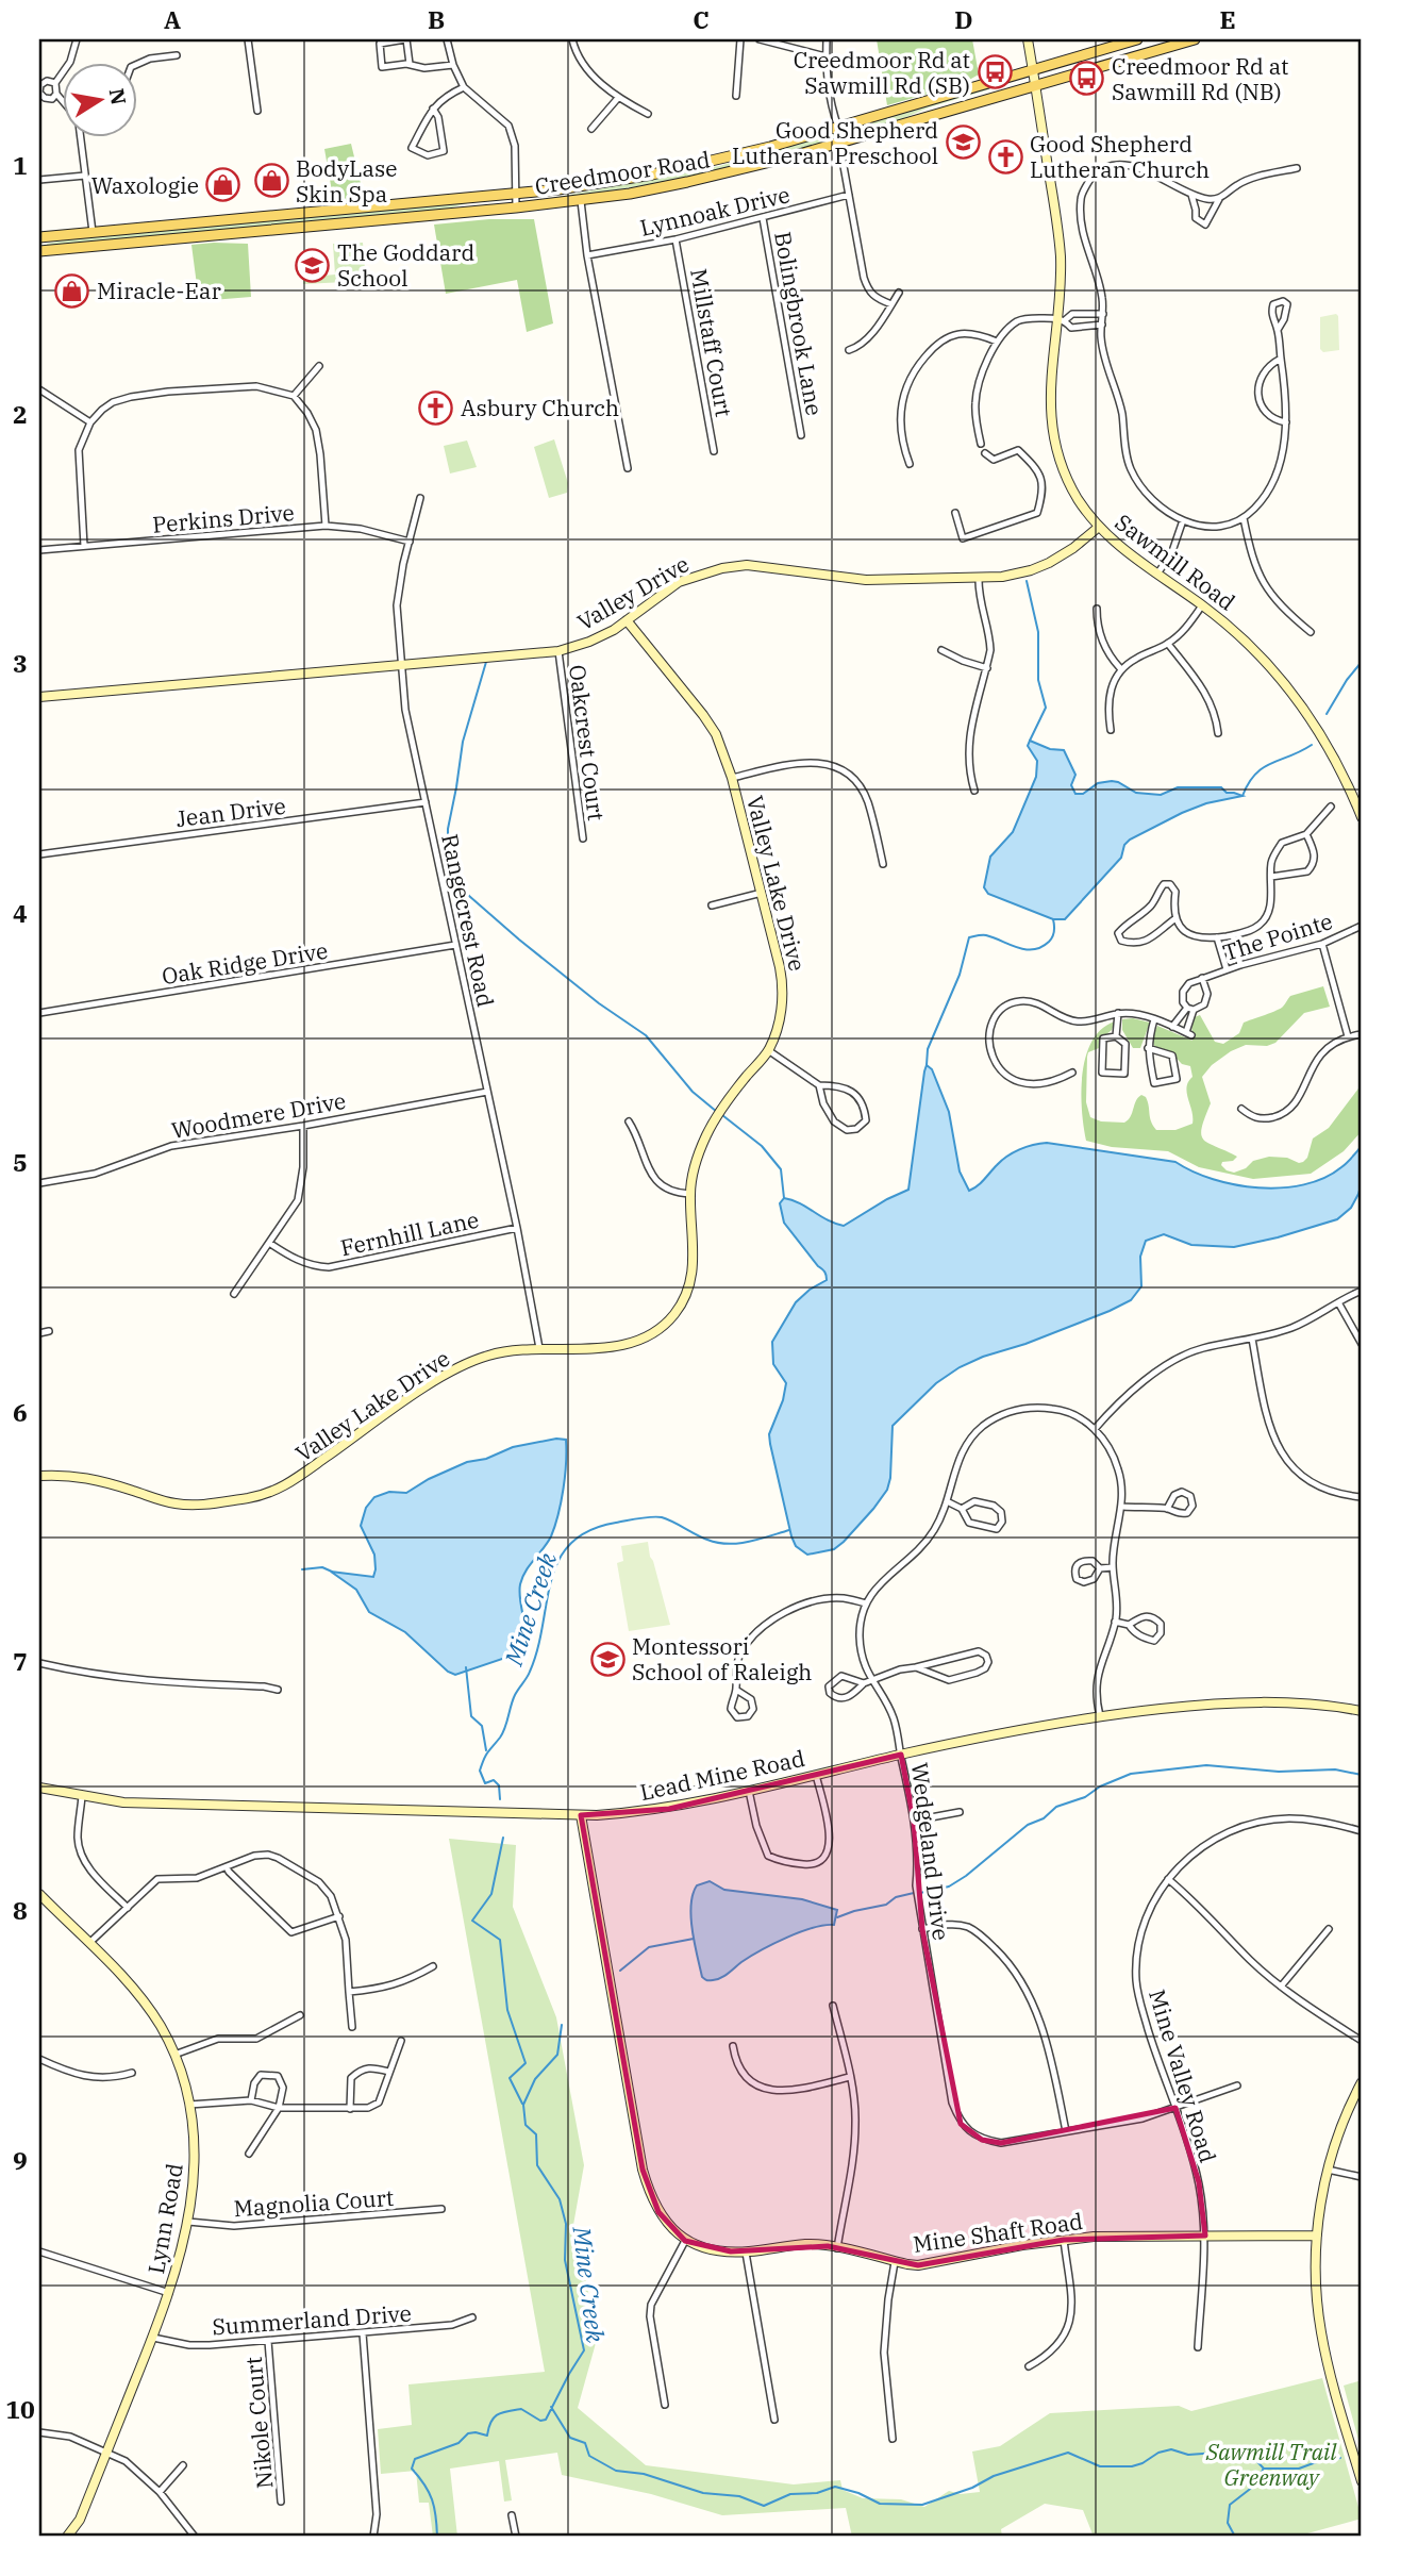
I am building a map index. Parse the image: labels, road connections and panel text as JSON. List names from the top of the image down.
{
  "streets": {
    "main road": ["Creedmoor Road"],
    "street": [
      "Lynnoak Drive",
      "Bolingbrook Lane",
      "Millstaff Court",
      "Perkins Drive",
      "Sawmill Road",
      "Valley Drive",
      "Oakcrest Court",
      "Jean Drive",
      "Valley Lake Drive",
      "Rangecrest Road",
      "The Pointe",
      "Oak Ridge Drive",
      "Woodmere Drive",
      "Fernhill Lane",
      "Lead Mine Road",
      "Wedgeland Drive",
      "Mine Valley Road",
      "Magnolia Court",
      "Lynn Road",
      "Mine Shaft Road",
      "Summerland Drive",
      "Nikole Court"
    ]
  },
  "crossings": [
    ["Creedmoor Road", "Sawmill Road"],
    ["Lynnoak Drive", "Bolingbrook Lane"],
    ["Lynnoak Drive", "Millstaff Court"],
    ["Perkins Drive", "Rangecrest Road"],
    ["Sawmill Road", "Valley Drive"],
    ["Valley Drive", "Oakcrest Court"],
    ["Valley Drive", "Valley Lake Drive"],
    ["Valley Drive", "Rangecrest Road"],
    ["Jean Drive", "Rangecrest Road"],
    ["Valley Lake Drive", "Rangecrest Road"],
    ["Rangecrest Road", "Oak Ridge Drive"],
    ["Rangecrest Road", "Woodmere Drive"],
    ["Rangecrest Road", "Fernhill Lane"],
    ["Lead Mine Road", "Wedgeland Drive"],
    ["Wedgeland Drive", "Mine Valley Road"],
    ["Mine Valley Road", "Mine Shaft Road"],
    ["Magnolia Court", "Lynn Road"],
    ["Lynn Road", "Summerland Drive"],
    ["Summerland Drive", "Nikole Court"]
  ],
  "water": ["Mine Creek"],
  "parks": ["Sawmill Trail Greenway"],
  "places": {
    "bus stop": ["Creedmoor Rd at Sawmill Rd (SB)", "Creedmoor Rd at Sawmill Rd (NB)"],
    "school or university": ["Good Shepherd Lutheran Preschool", "The Goddard School", "Montessori School of Raleigh"],
    "church": ["Good Shepherd Lutheran Church", "Asbury Church"],
    "shop": ["BodyLase Skin Spa", "Waxologie", "Miracle-Ear"]
  },
  "north": "right",
  "grid": {
    "columns": [
      "A",
      "B",
      "C",
      "D",
      "E"
    ],
    "rows": [
      "1",
      "2",
      "3",
      "4",
      "5",
      "6",
      "7",
      "8",
      "9",
      "10"
    ]
  }
}
